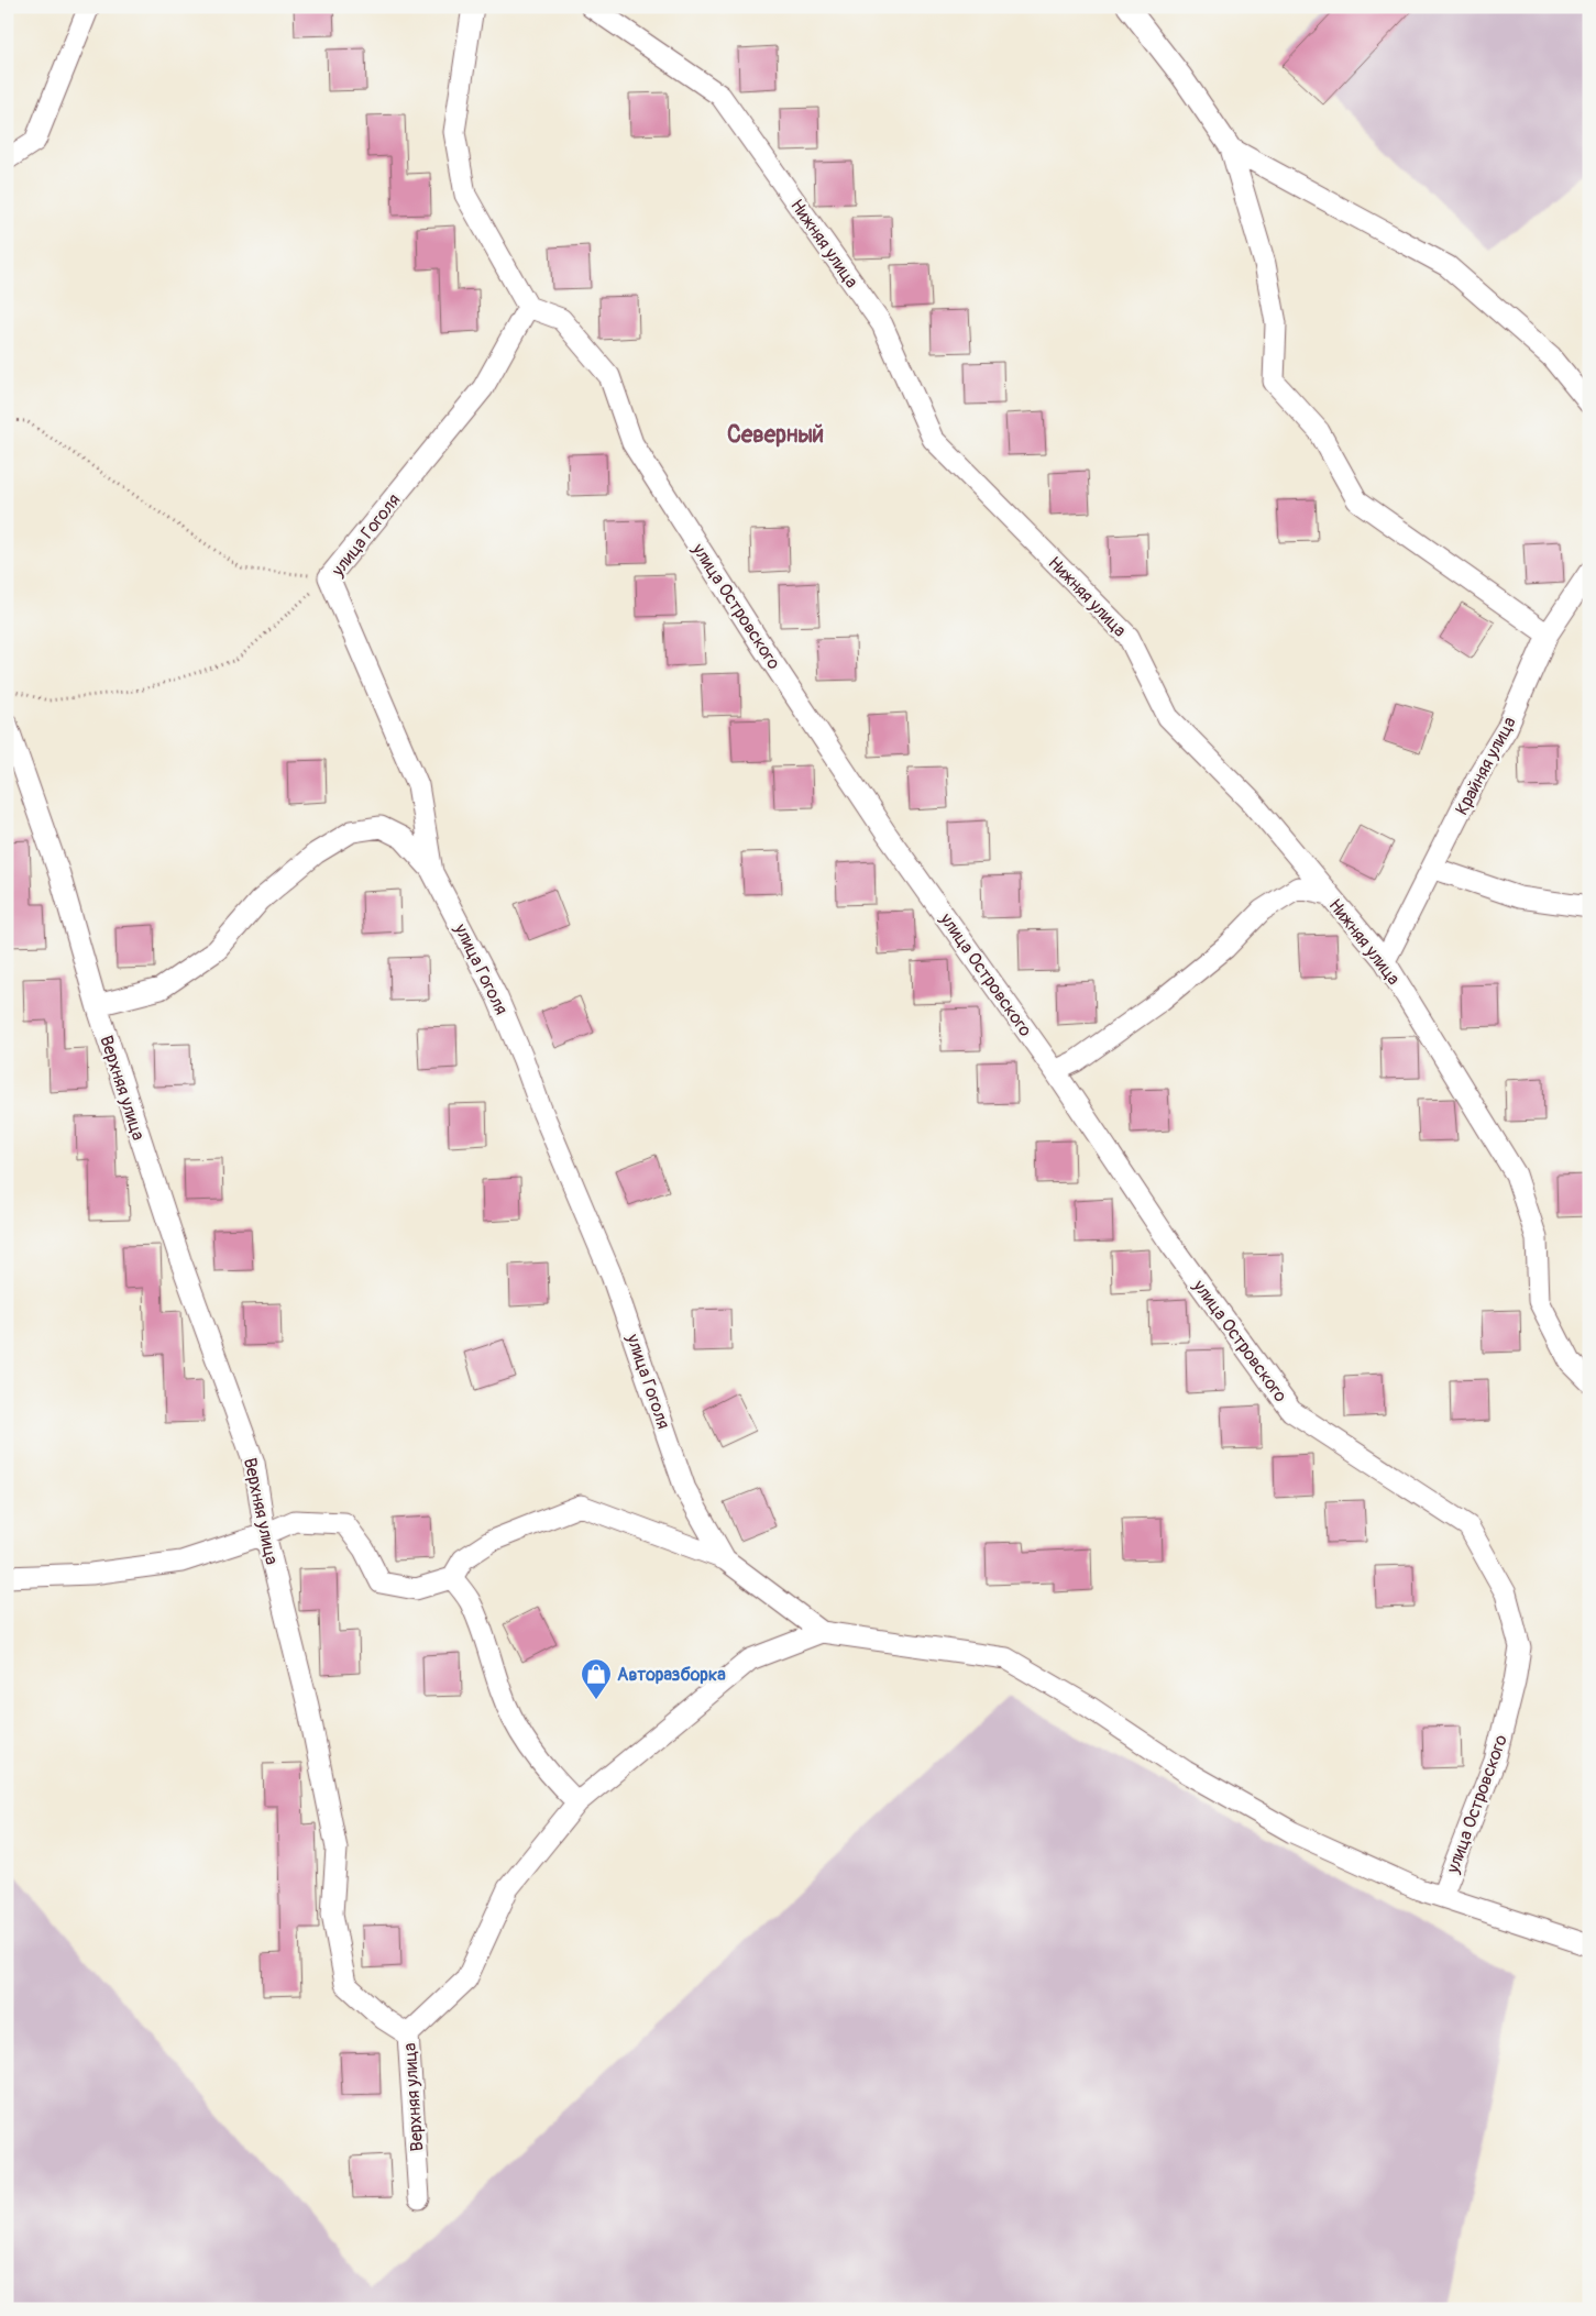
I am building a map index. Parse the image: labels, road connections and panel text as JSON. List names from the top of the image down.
{
  "streets": {
    "street": [
      "Нижняя улица",
      "улица Гоголя",
      "улица Островского",
      "Крайняя улица",
      "Верхняя улица"
    ]
  },
  "crossings": [
    ["Нижняя улица", "Крайняя улица"],
    ["улица Гоголя", "улица Островского"]
  ],
  "districts": ["Северный"],
  "places": {
    "shop": ["Авторазборка"]
  }
}
